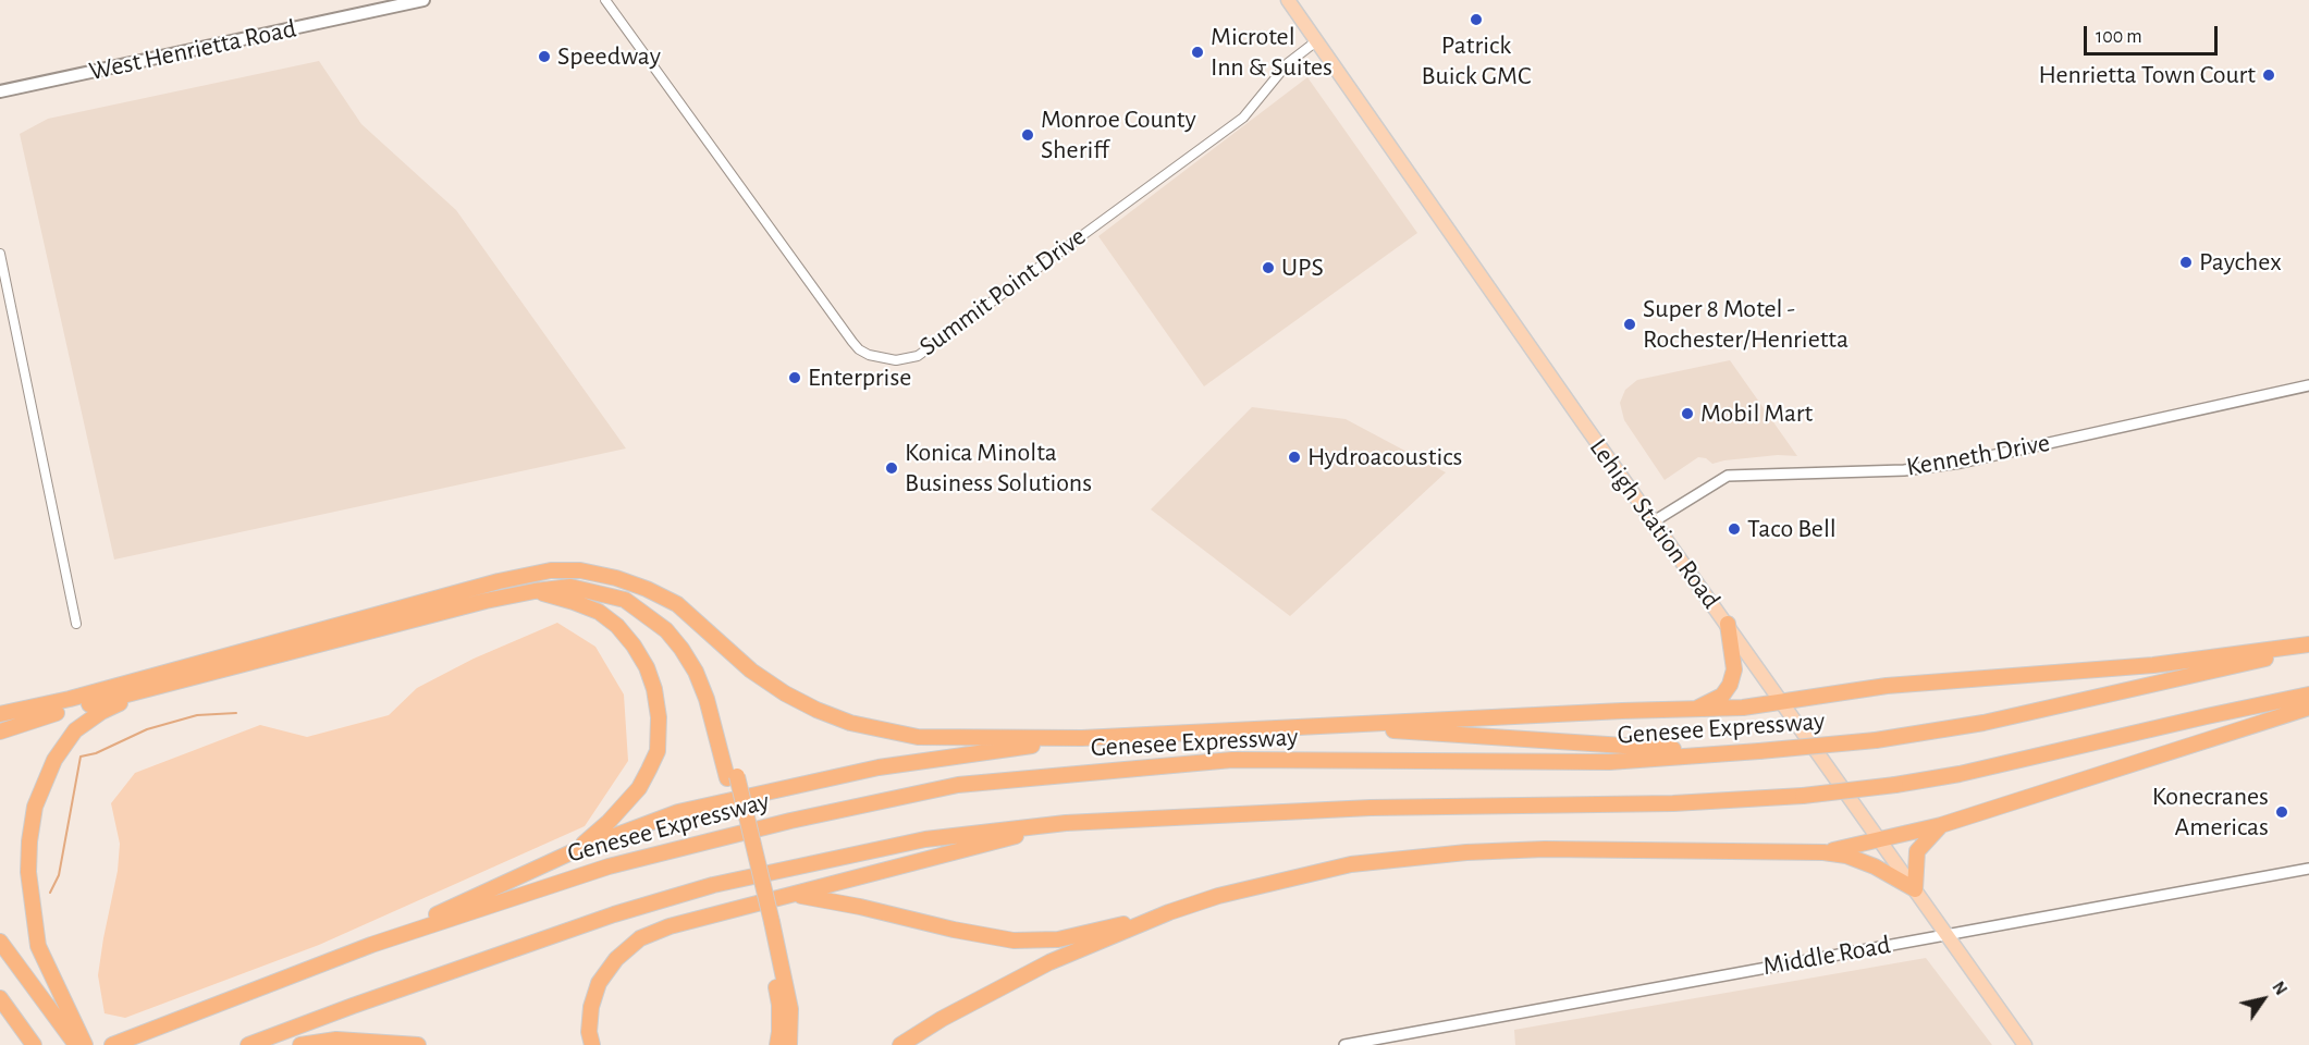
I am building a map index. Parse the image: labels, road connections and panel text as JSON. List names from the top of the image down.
{
  "streets": {
    "highway": ["Genesee Expressway"],
    "main road": ["West Henrietta Road", "Lehigh Station Road"],
    "street": ["Summit Point Drive", "Kenneth Drive", "Middle Road"]
  },
  "crossings": [
    ["Summit Point Drive", "Lehigh Station Road"],
    ["Kenneth Drive", "Lehigh Station Road"],
    ["Lehigh Station Road", "Middle Road"]
  ],
  "places": [
    "Patrick Buick GMC",
    "Microtel Inn & Suites",
    "Speedway",
    "Henrietta Town Court",
    "Monroe County Sheriff",
    "Paychex",
    "UPS",
    "Super 8 Motel - Rochester/Henrietta",
    "Enterprise",
    "Mobil Mart",
    "Hydroacoustics",
    "Konica Minolta Business Solutions",
    "Taco Bell",
    "Konecranes Americas"
  ],
  "scale_bar": "100 m",
  "north": "top right"
}
